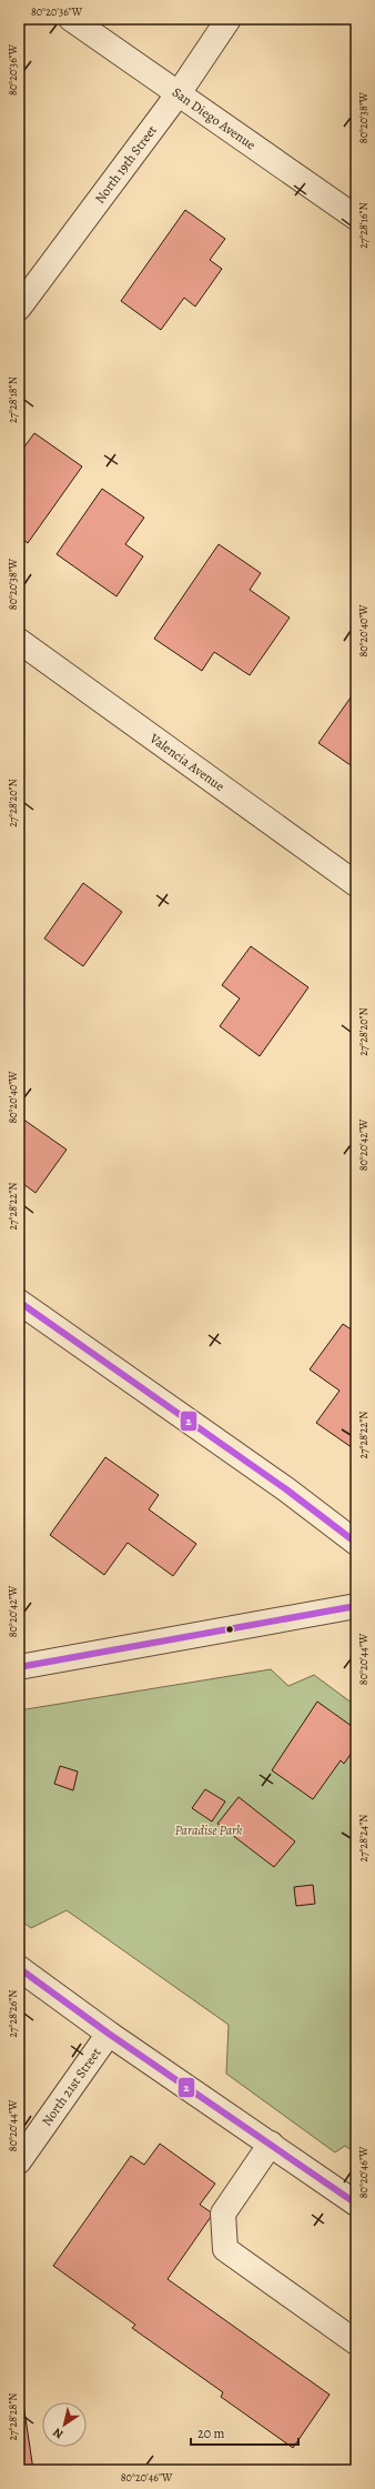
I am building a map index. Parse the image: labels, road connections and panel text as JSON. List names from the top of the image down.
{
  "streets": {
    "street": [
      "San Diego Avenue",
      "North 19th Street",
      "Valencia Avenue",
      "North 21st Street"
    ]
  },
  "crossings": [
    ["San Diego Avenue", "North 19th Street"]
  ],
  "parks": ["Paradise Park"],
  "lines": ["transit line 2"],
  "scale_bar": "20 m",
  "north": "bottom left",
  "coordinates": [
    "80°20'36\"W",
    "80°20'38\"W",
    "27°28'16\"N",
    "27°28'18\"N",
    "80°20'40\"W",
    "27°28'20\"N",
    "80°20'42\"W",
    "27°28'22\"N",
    "80°20'44\"W",
    "27°28'24\"N",
    "27°28'26\"N",
    "80°20'46\"W",
    "27°28'28\"N"
  ]
}
